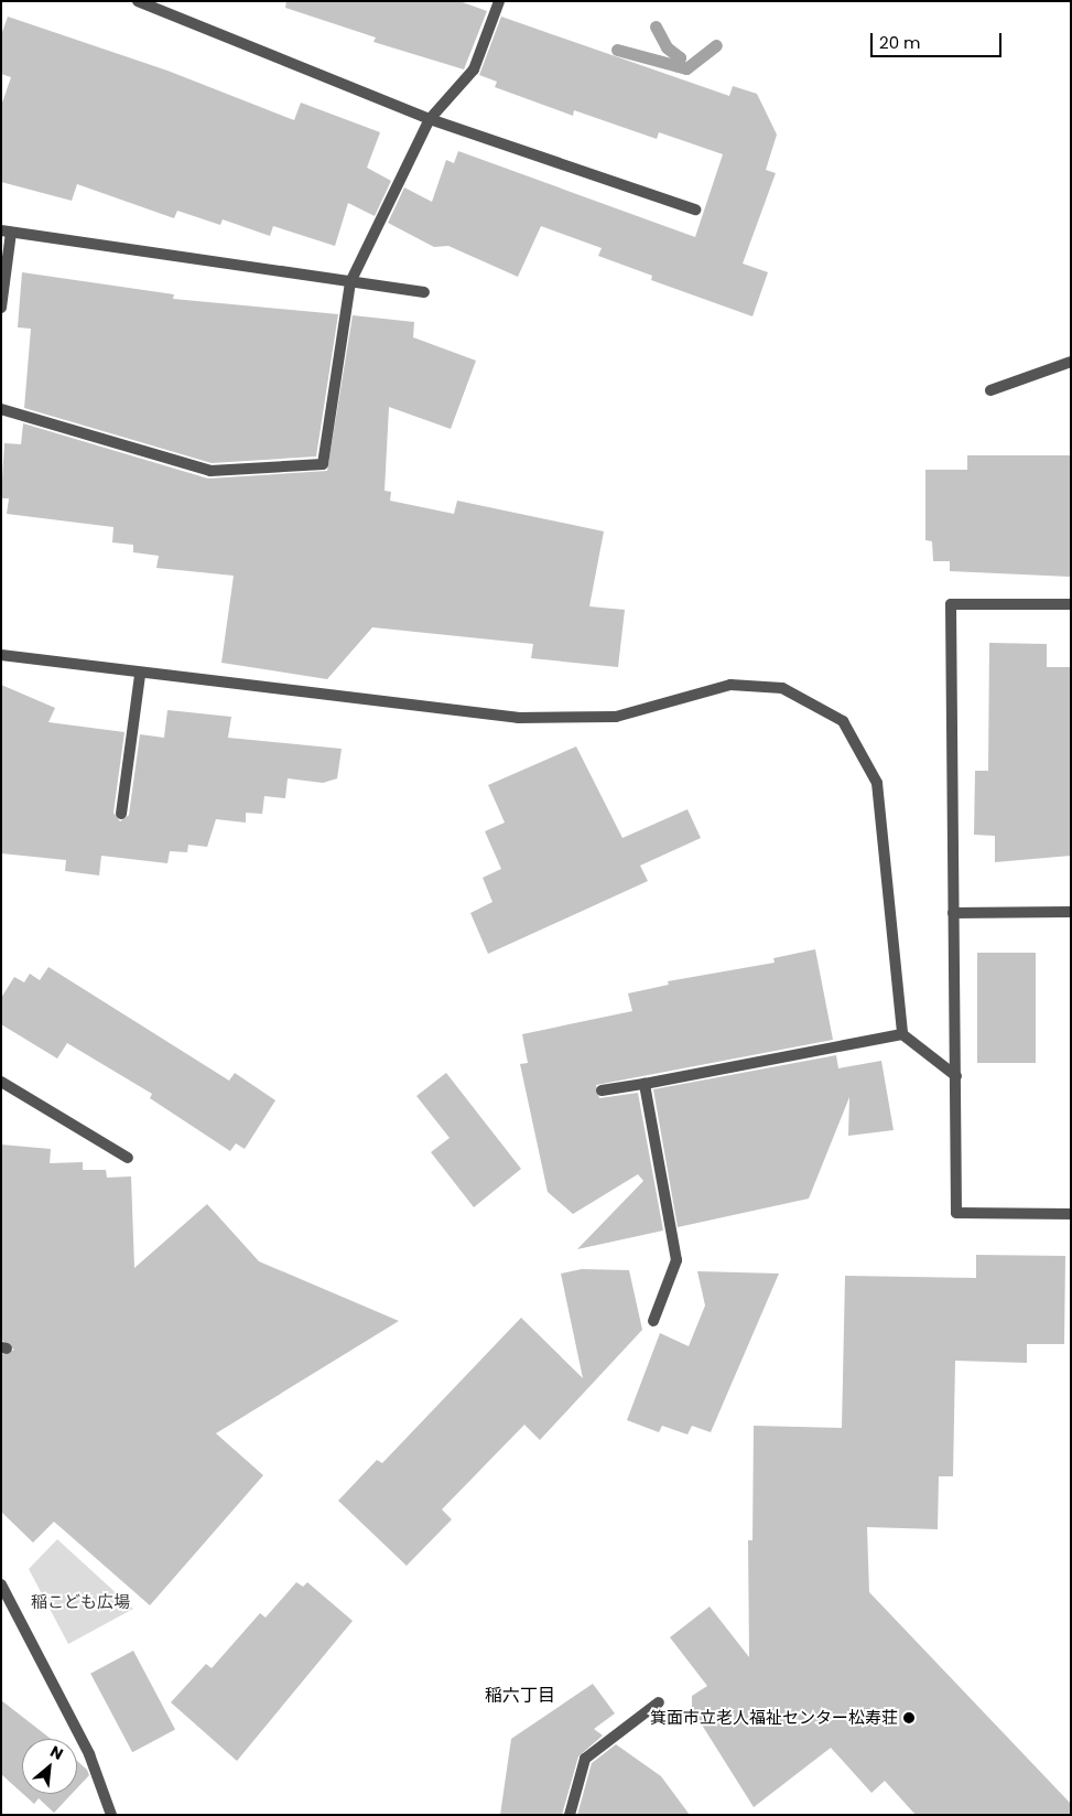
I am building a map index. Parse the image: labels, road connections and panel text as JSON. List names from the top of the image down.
{
  "districts": ["稲六丁目"],
  "parks": ["稲こども広場"],
  "places": ["箕面市立老人福祉センター松寿荘"],
  "scale_bar": "20 m",
  "north": "top right"
}
